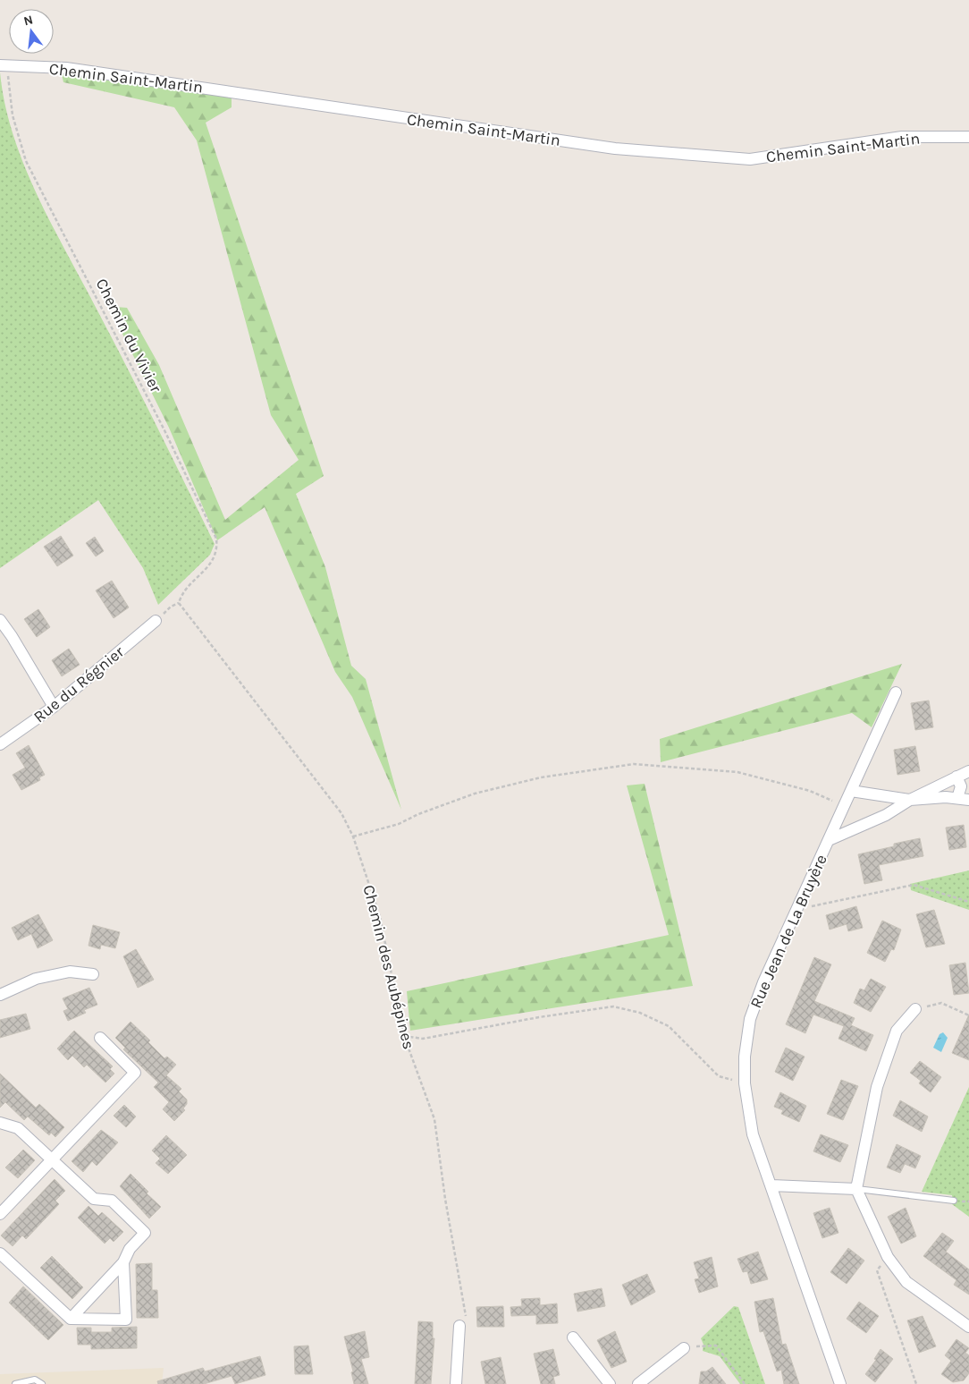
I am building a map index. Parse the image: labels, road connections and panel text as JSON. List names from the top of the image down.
{
  "streets": {
    "street": ["Chemin Saint-Martin", "Rue du Régnier", "Rue Jean de La Bruyère"],
    "path": ["Chemin du Vivier", "Chemin des Aubépines"]
  },
  "crossings": [
    ["Chemin Saint-Martin", "Chemin du Vivier"],
    ["Chemin du Vivier", "Chemin des Aubépines"]
  ],
  "north": "top"
}
